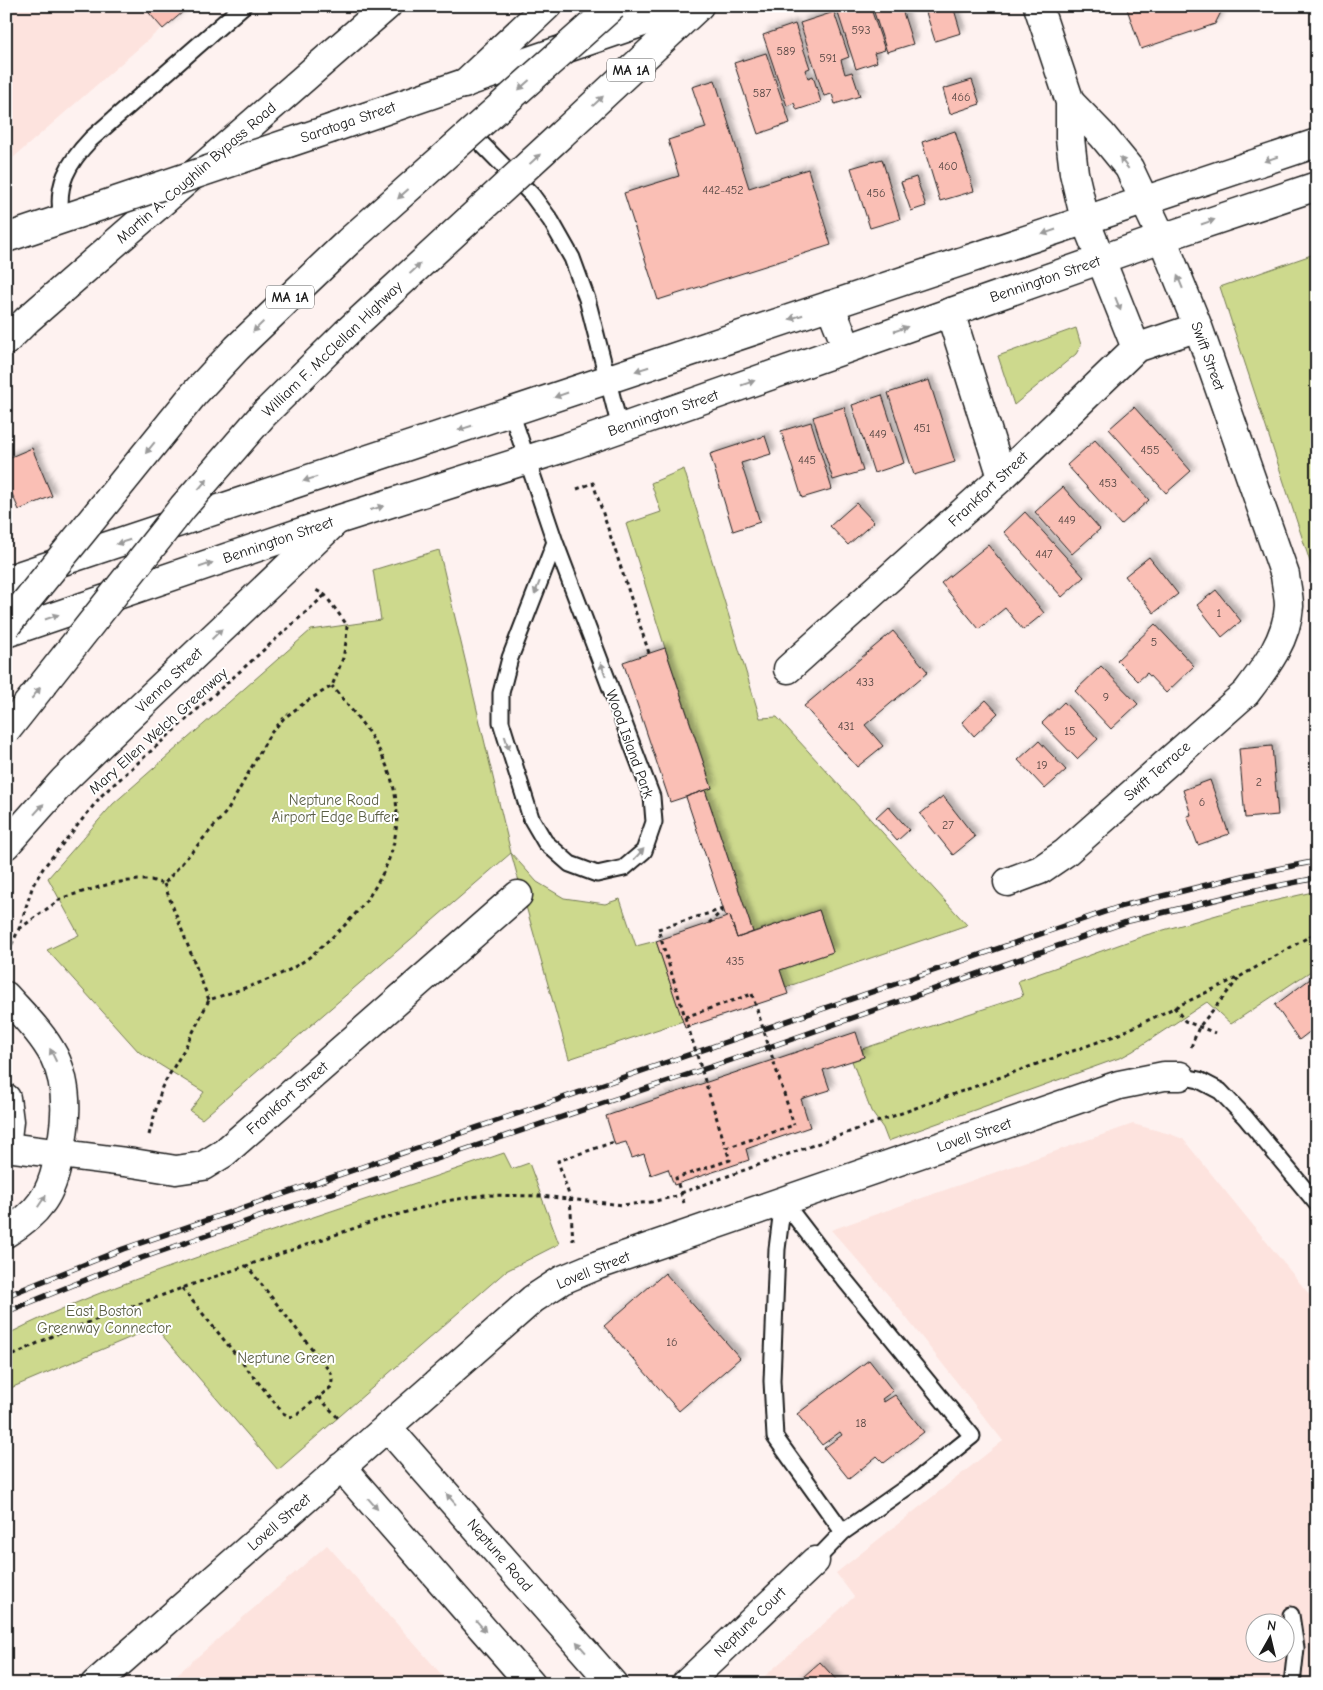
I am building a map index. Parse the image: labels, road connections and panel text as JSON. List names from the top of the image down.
{
  "streets": {
    "main road": [
      "MA 1A",
      "Saratoga Street",
      "Martin A. Coughlin Bypass Road",
      "Bennington Street",
      "William F. McClellan Highway",
      "Swift Street",
      "Frankfort Street",
      "Vienna Street",
      "Swift Terrace",
      "Lovell Street",
      "Neptune Road",
      "Neptune Court"
    ],
    "lane": ["Wood Island Park"],
    "path": ["Mary Ellen Welch Greenway"]
  },
  "crossings": [
    ["Bennington Street", "Swift Street"],
    ["Bennington Street", "Vienna Street"],
    ["Bennington Street", "Wood Island Park"],
    ["Swift Street", "Frankfort Street"],
    ["Swift Street", "Swift Terrace"],
    ["Lovell Street", "Neptune Road"]
  ],
  "parks": ["Neptune Road Airport Edge Buffer", "East Boston Greenway Connector", "Neptune Green"],
  "house_numbers": [
    "593",
    "589",
    "591",
    "587",
    "466",
    "460",
    "442-452",
    "456",
    "451",
    "449",
    "455",
    "445",
    "453",
    "449",
    "447",
    "1",
    "5",
    "433",
    "9",
    "431",
    "15",
    "19",
    "2",
    "6",
    "27",
    "435",
    "16",
    "18"
  ],
  "north": "top"
}
